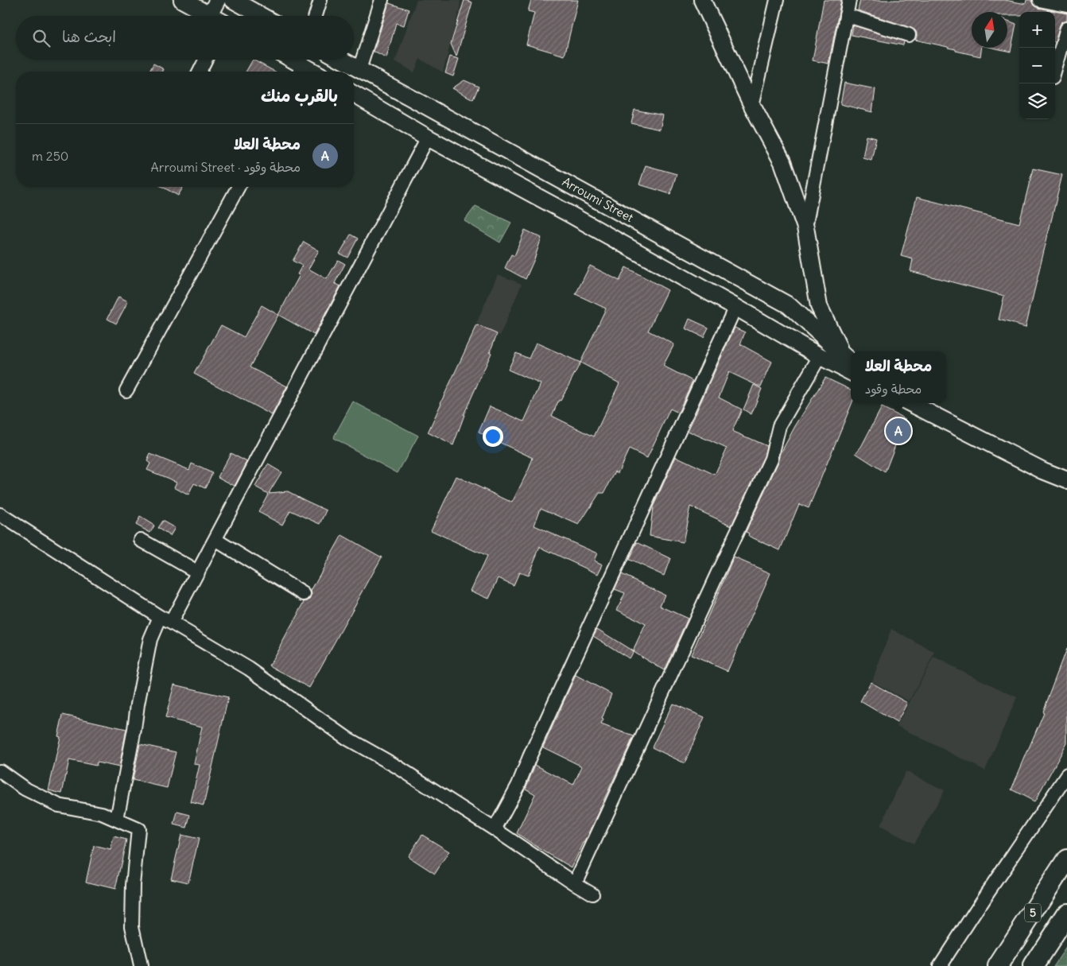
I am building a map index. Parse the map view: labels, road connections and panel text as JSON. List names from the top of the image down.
{
  "streets": {
    "highway": ["5"],
    "main road": ["Arroumi Street"]
  },
  "north": "top",
  "page": {
    "map_buttons": ["+", "−"],
    "search": "ابحث هنا",
    "heading": "بالقرب منك",
    "list": [
      {
        "mark": "A",
        "name": "محطة العلا",
        "note": "محطة وقود · Arroumi Street",
        "value": "250 m"
      }
    ],
    "popup": ["محطة العلا", "محطة وقود"],
    "pins": "A"
  }
}
